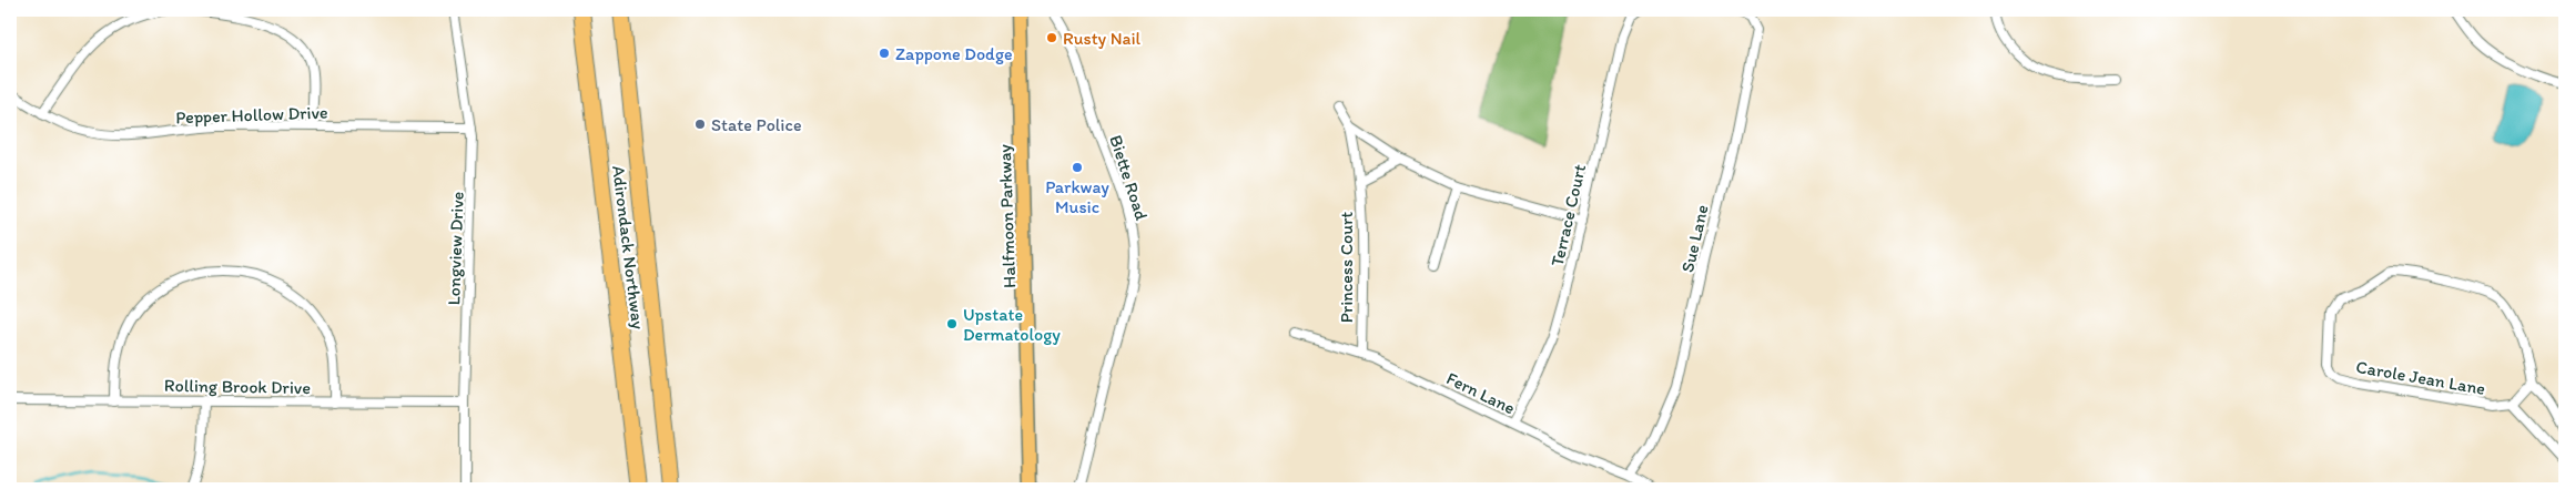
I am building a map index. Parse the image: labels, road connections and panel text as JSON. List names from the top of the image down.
{
  "streets": {
    "highway": ["Adirondack Northway"],
    "main road": ["Halfmoon Parkway"],
    "street": [
      "Pepper Hollow Drive",
      "Biette Road",
      "Terrace Court",
      "Sue Lane",
      "Longview Drive",
      "Princess Court",
      "Carole Jean Lane",
      "Rolling Brook Drive",
      "Fern Lane"
    ]
  },
  "crossings": [
    ["Pepper Hollow Drive", "Longview Drive"],
    ["Terrace Court", "Princess Court"],
    ["Terrace Court", "Fern Lane"],
    ["Sue Lane", "Fern Lane"],
    ["Longview Drive", "Rolling Brook Drive"],
    ["Princess Court", "Fern Lane"]
  ],
  "places": [
    "Rusty Nail",
    "Zappone Dodge",
    "State Police",
    "Parkway Music",
    "Upstate Dermatology"
  ]
}
